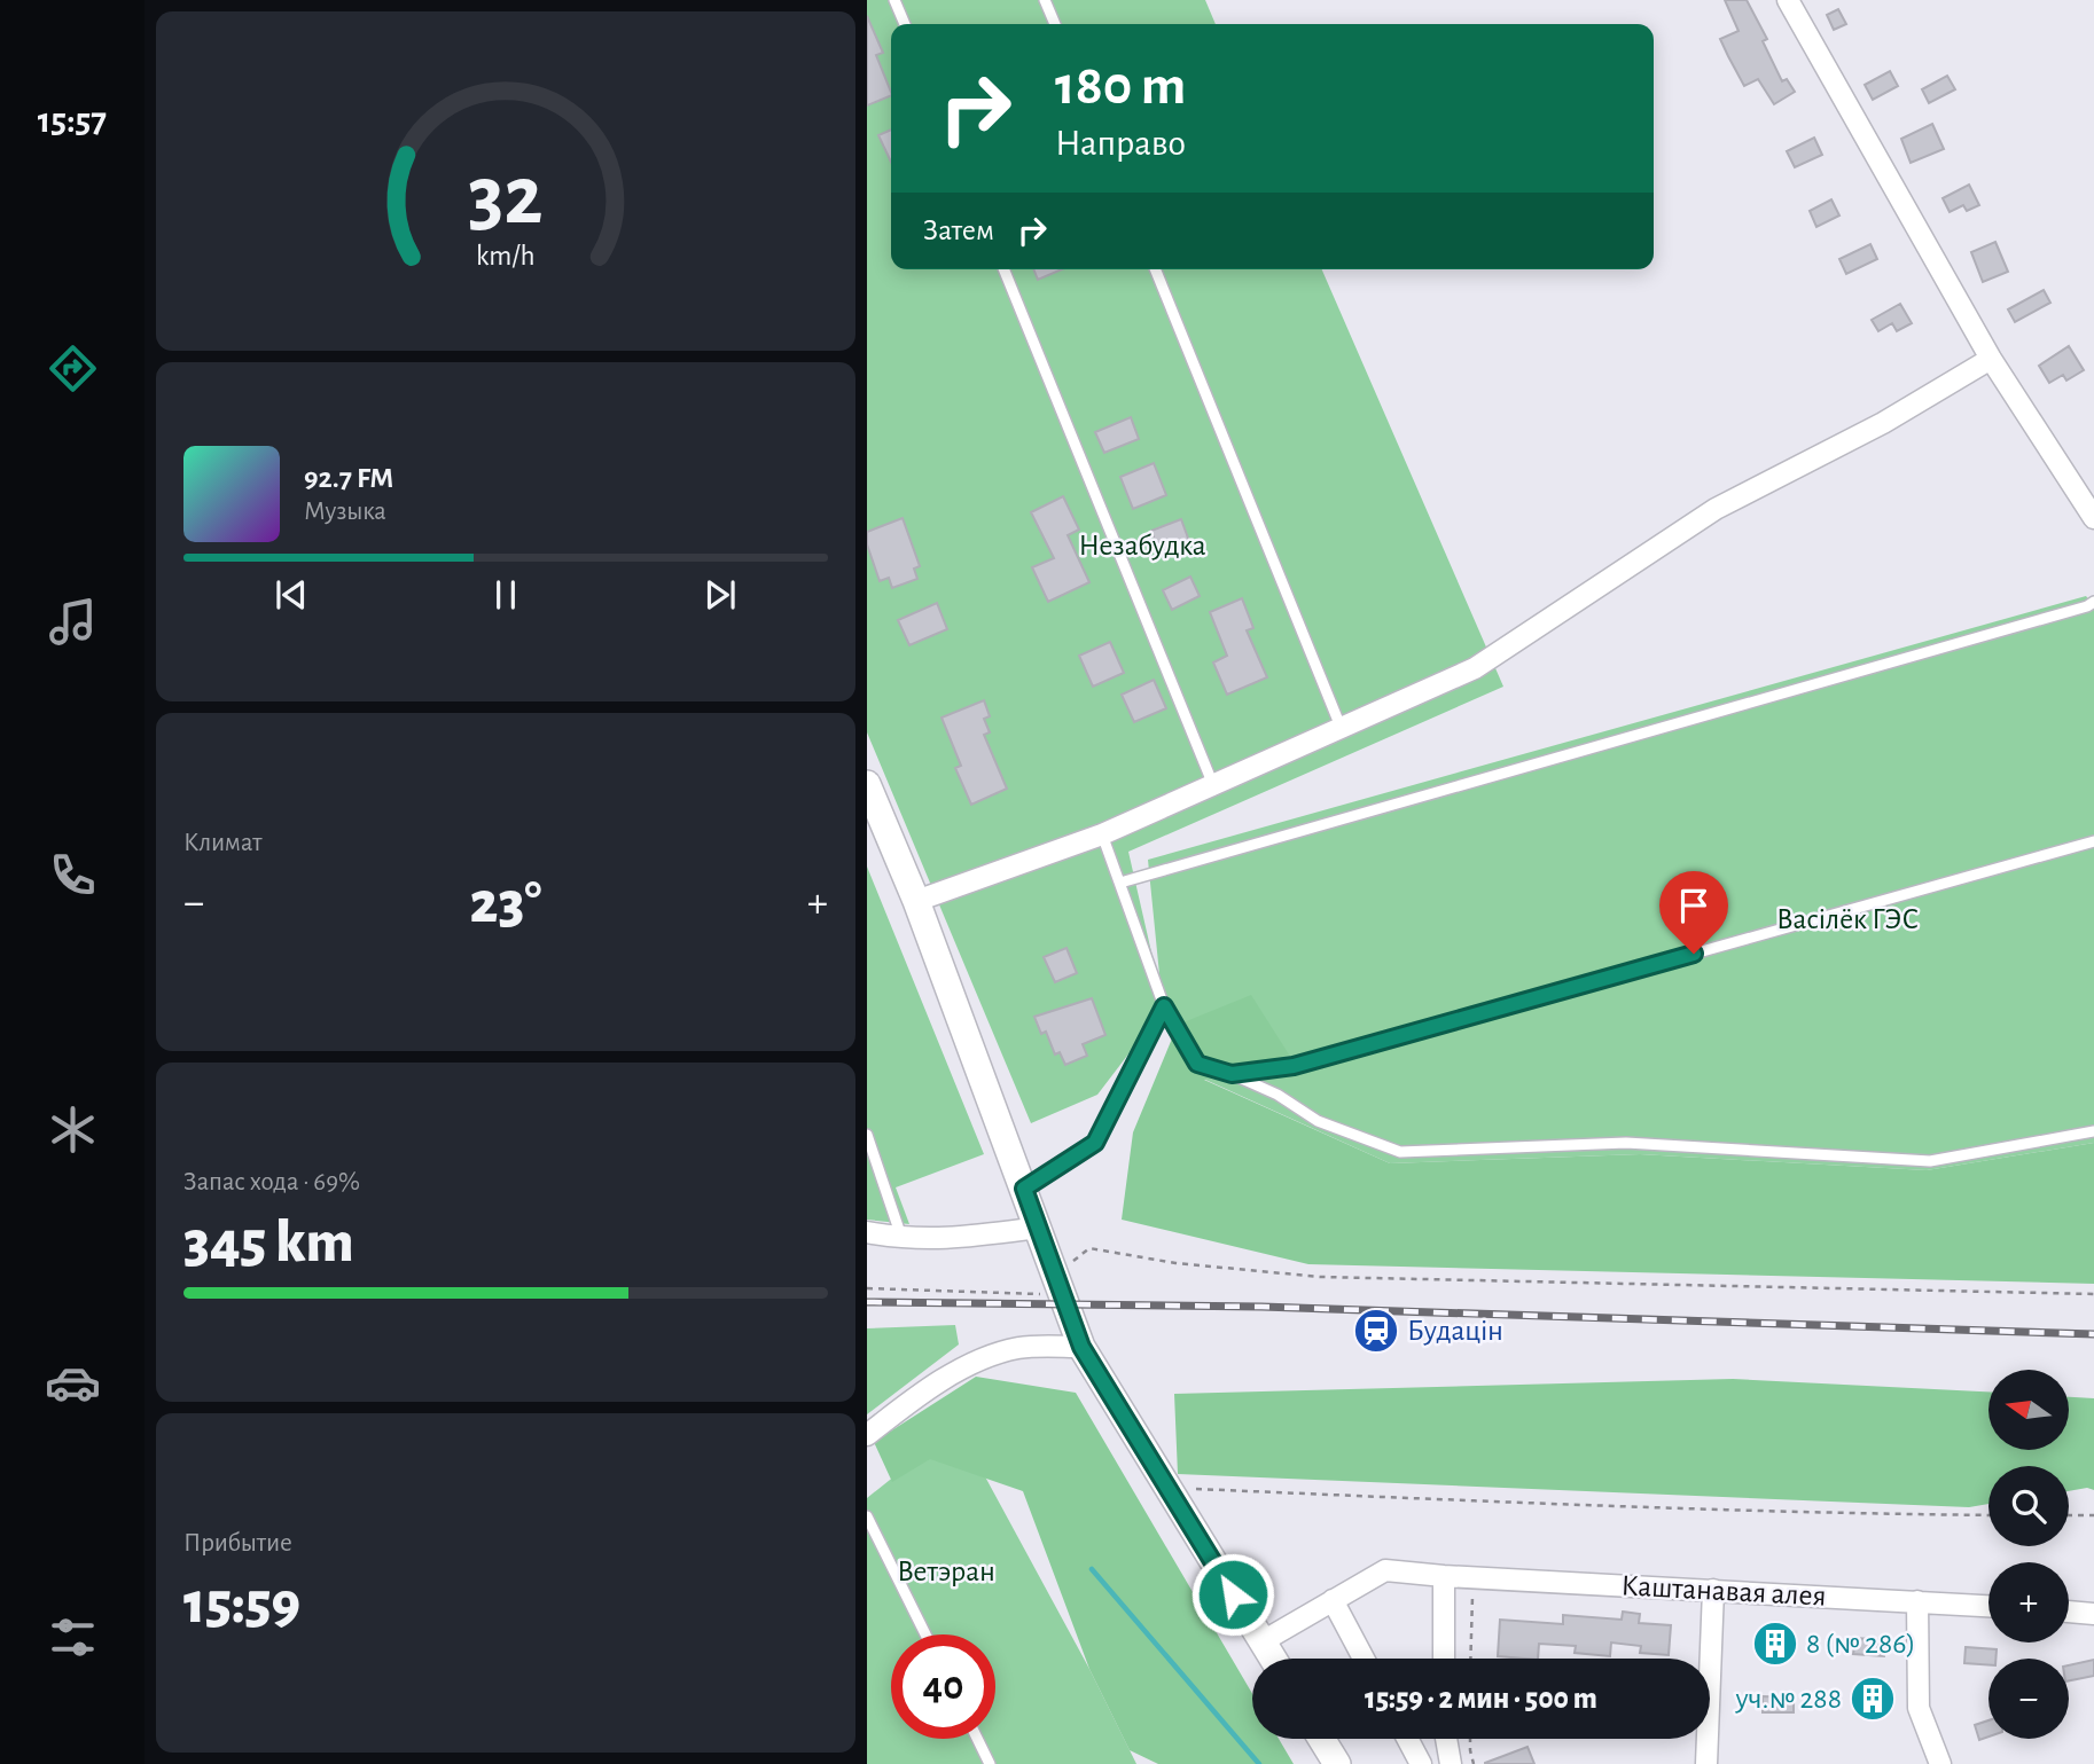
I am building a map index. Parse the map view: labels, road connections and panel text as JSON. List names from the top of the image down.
{
  "streets": {
    "street": ["Каштанавая алея"]
  },
  "parks": ["Незабудка", "Васілёк ГЭС", "Ветэран"],
  "places": {
    "station": ["Будацін"],
    "building": ["8 (№ 286)", "уч.№ 288"]
  },
  "north": "left",
  "page": {
    "tabs": "15:57",
    "turn": ["180 m", "Направо"],
    "then": "Затем",
    "song": ["92.7 FM", "Музыка"],
    "tile": [
      "Климат",
      ["Запас хода · 69%", "345 km"],
      ["Прибытие", "15:59"]
    ],
    "heat": ["−", "23°", "+"],
    "map_buttons": ["+", "−"],
    "limit": "40",
    "trip": "15:59 · 2 мин · 500 m",
    "gauge": ["32", "km/h"]
  }
}
